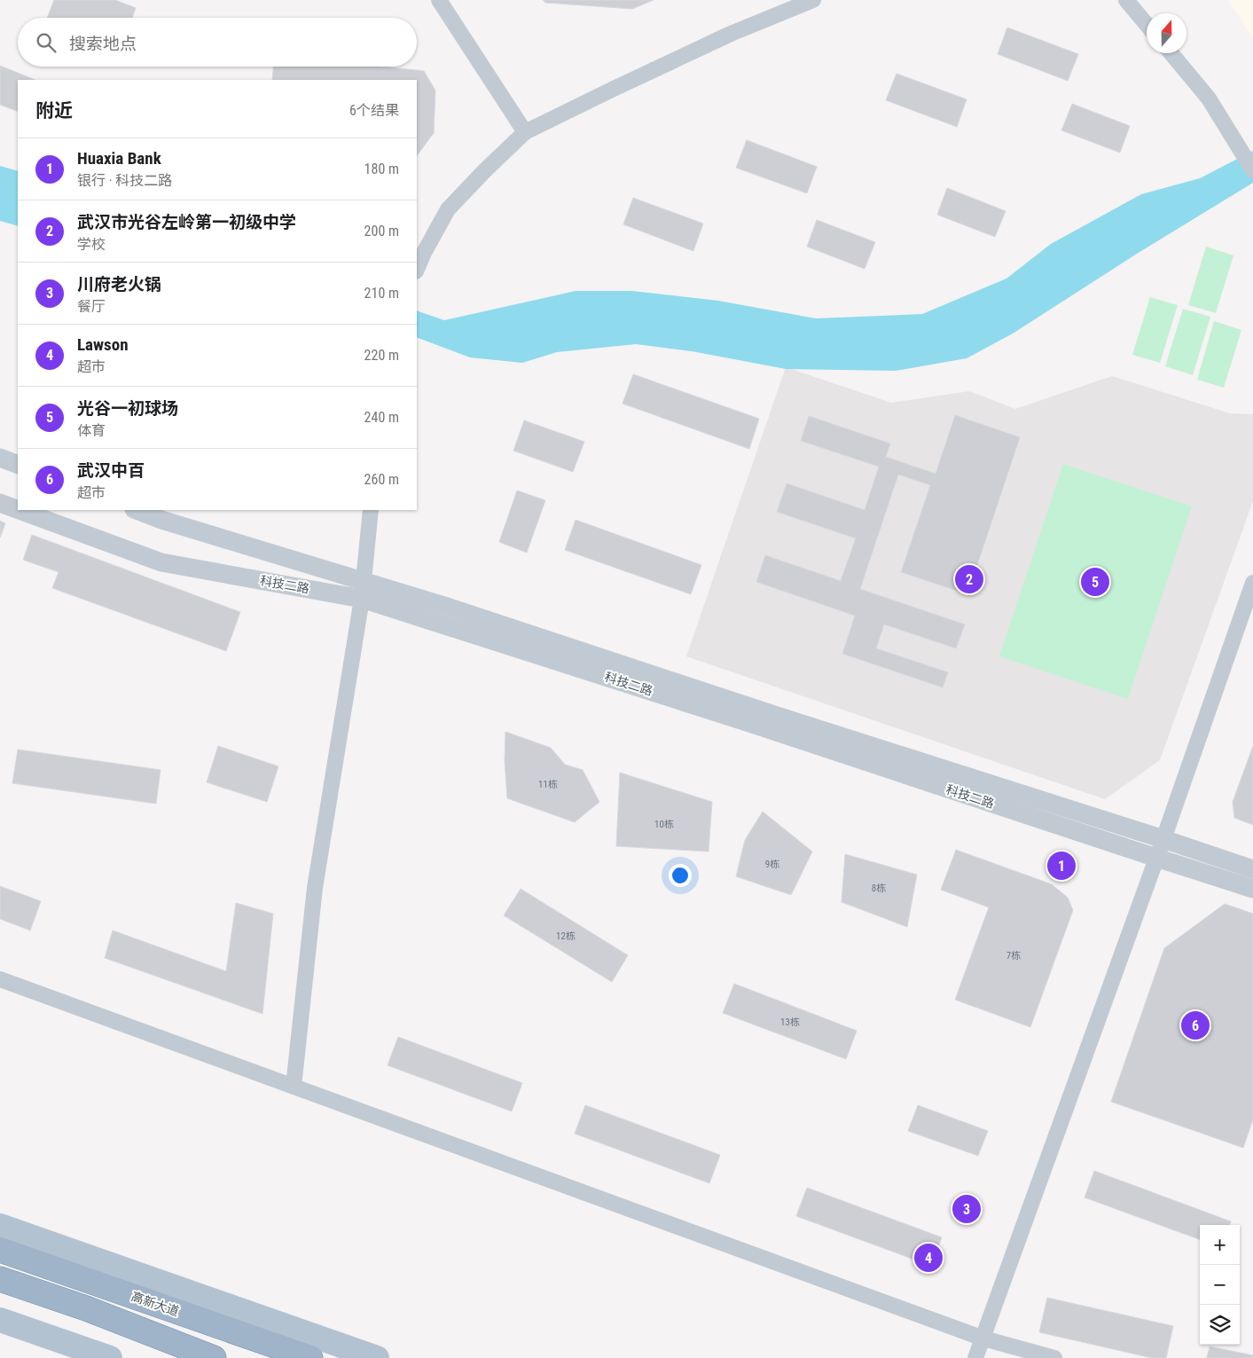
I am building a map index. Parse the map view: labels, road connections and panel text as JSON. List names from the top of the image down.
{
  "streets": {
    "highway": ["高新大道"],
    "street": ["科技二路"]
  },
  "house_numbers": [
    "11栋",
    "10栋",
    "9栋",
    "8栋",
    "12栋",
    "7栋",
    "13栋"
  ],
  "north": "top",
  "page": {
    "search": "搜索地点",
    "heading": ["附近", "6个结果"],
    "list": [
      {
        "mark": "1",
        "name": "Huaxia Bank",
        "note": "银行 · 科技二路",
        "value": "180 m"
      },
      {
        "mark": "2",
        "name": "武汉市光谷左岭第一初级中学",
        "note": "学校",
        "value": "200 m"
      },
      {
        "mark": "3",
        "name": "川府老火锅",
        "note": "餐厅",
        "value": "210 m"
      },
      {
        "mark": "4",
        "name": "Lawson",
        "note": "超市",
        "value": "220 m"
      },
      {
        "mark": "5",
        "name": "光谷一初球场",
        "note": "体育",
        "value": "240 m"
      },
      {
        "mark": "6",
        "name": "武汉中百",
        "note": "超市",
        "value": "260 m"
      }
    ],
    "pins": [
      "2",
      "5",
      "1",
      "6",
      "3",
      "4"
    ],
    "map_buttons": ["+", "−"]
  }
}
